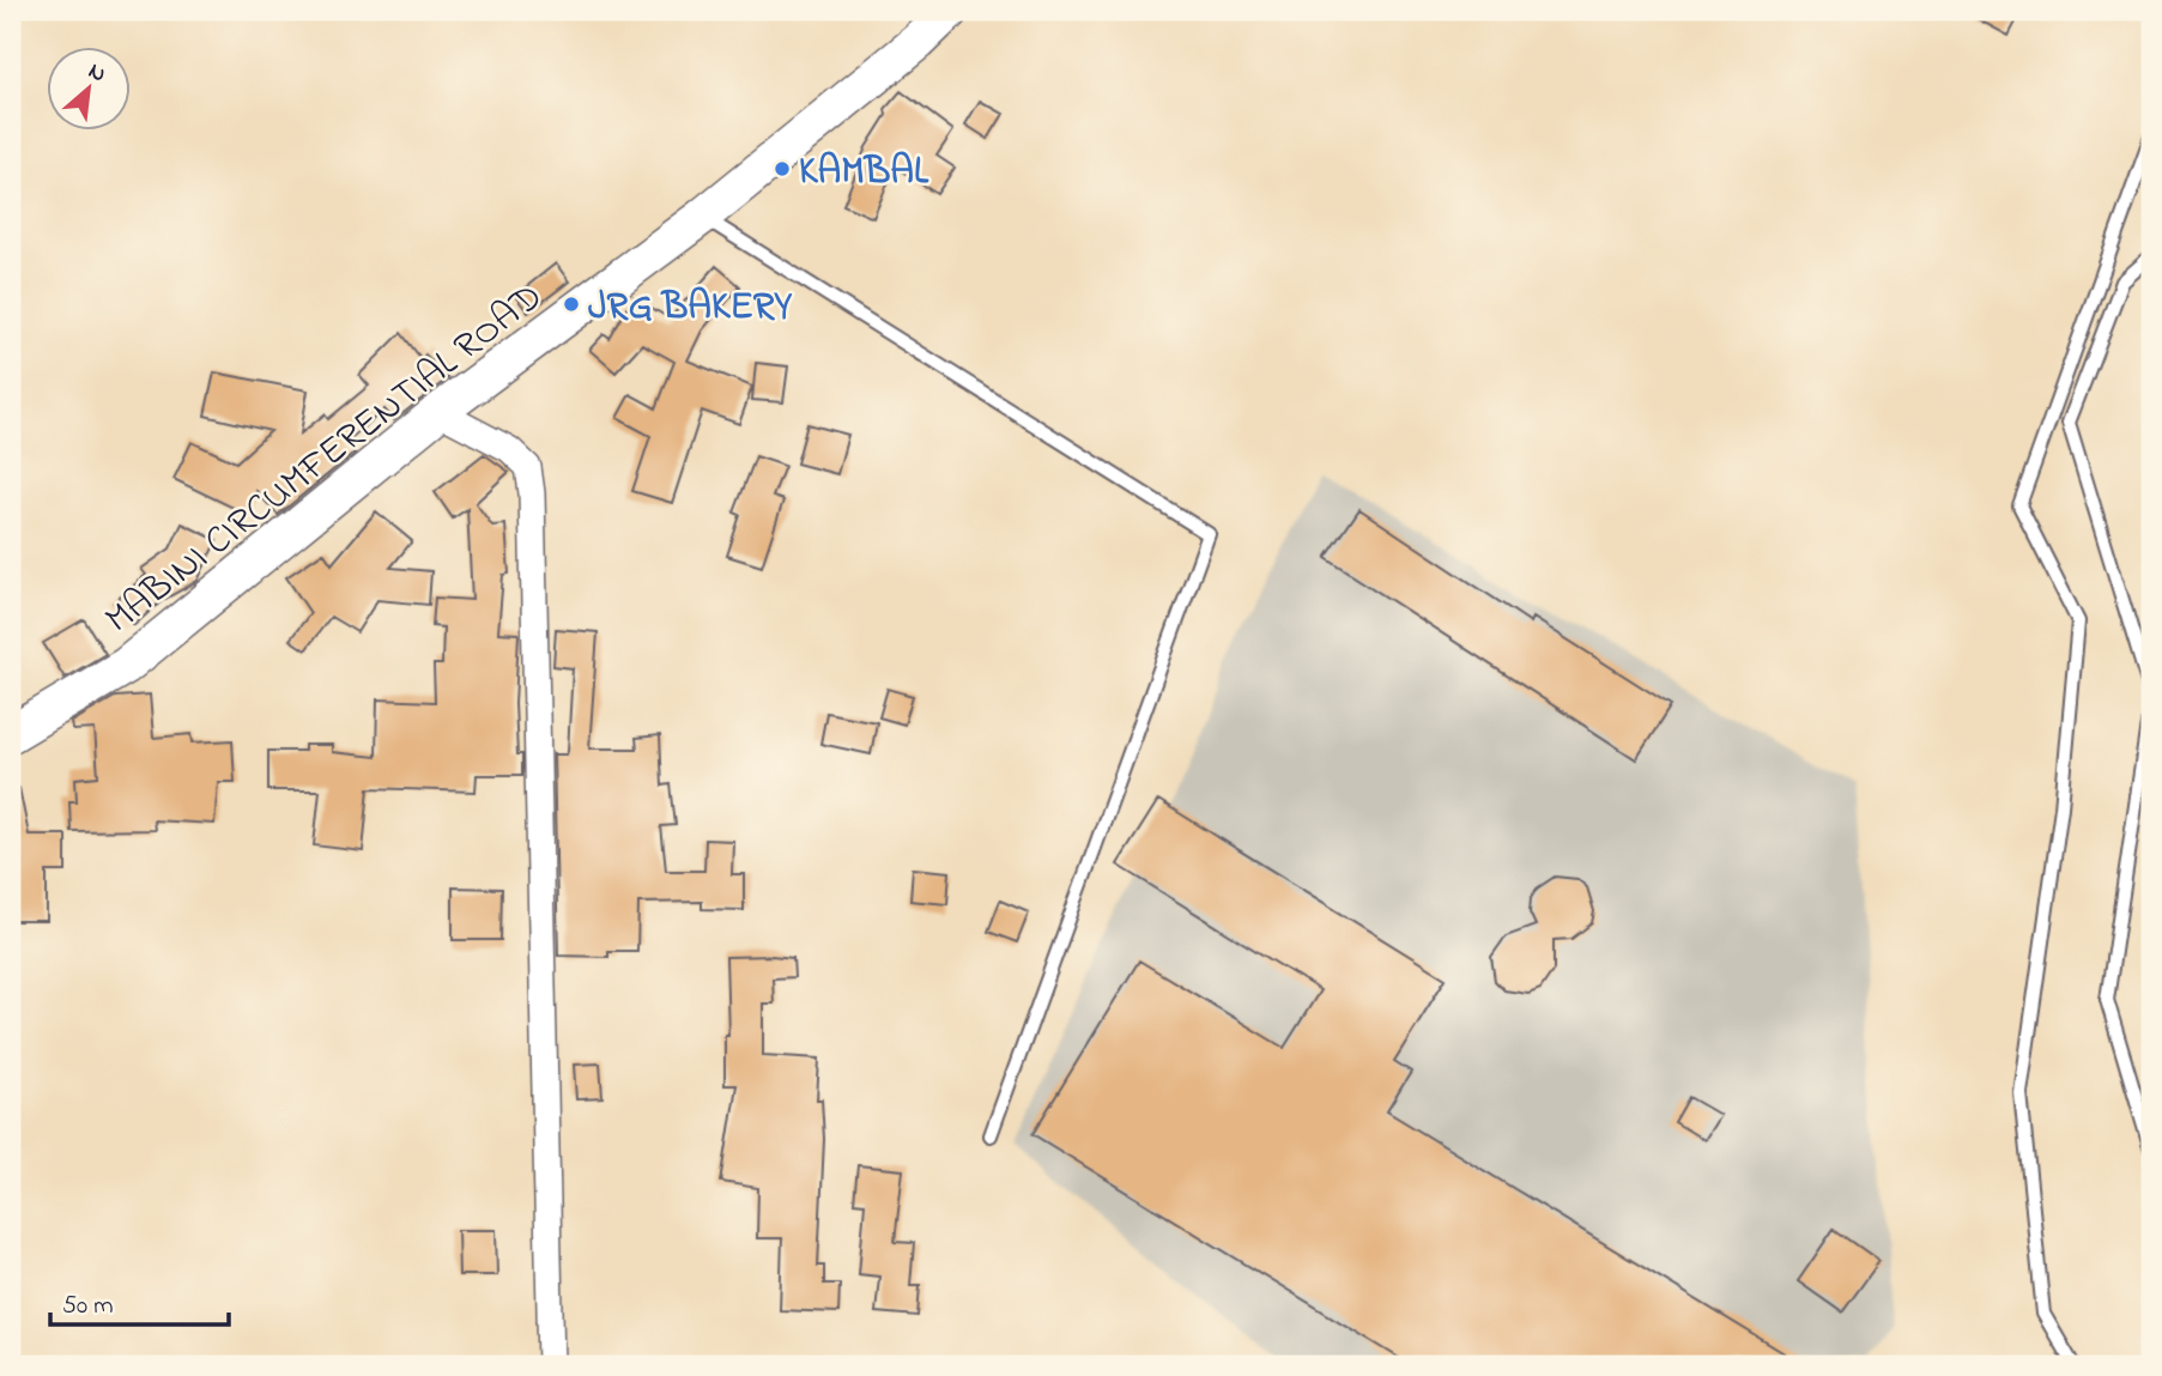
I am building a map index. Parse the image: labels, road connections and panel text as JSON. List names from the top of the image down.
{
  "streets": {
    "main road": ["MABINI CIRCUMFERENTIAL ROAD"]
  },
  "places": ["KAMBAL", "JRG BAKERY"],
  "scale_bar": "50 m",
  "north": "top right"
}
